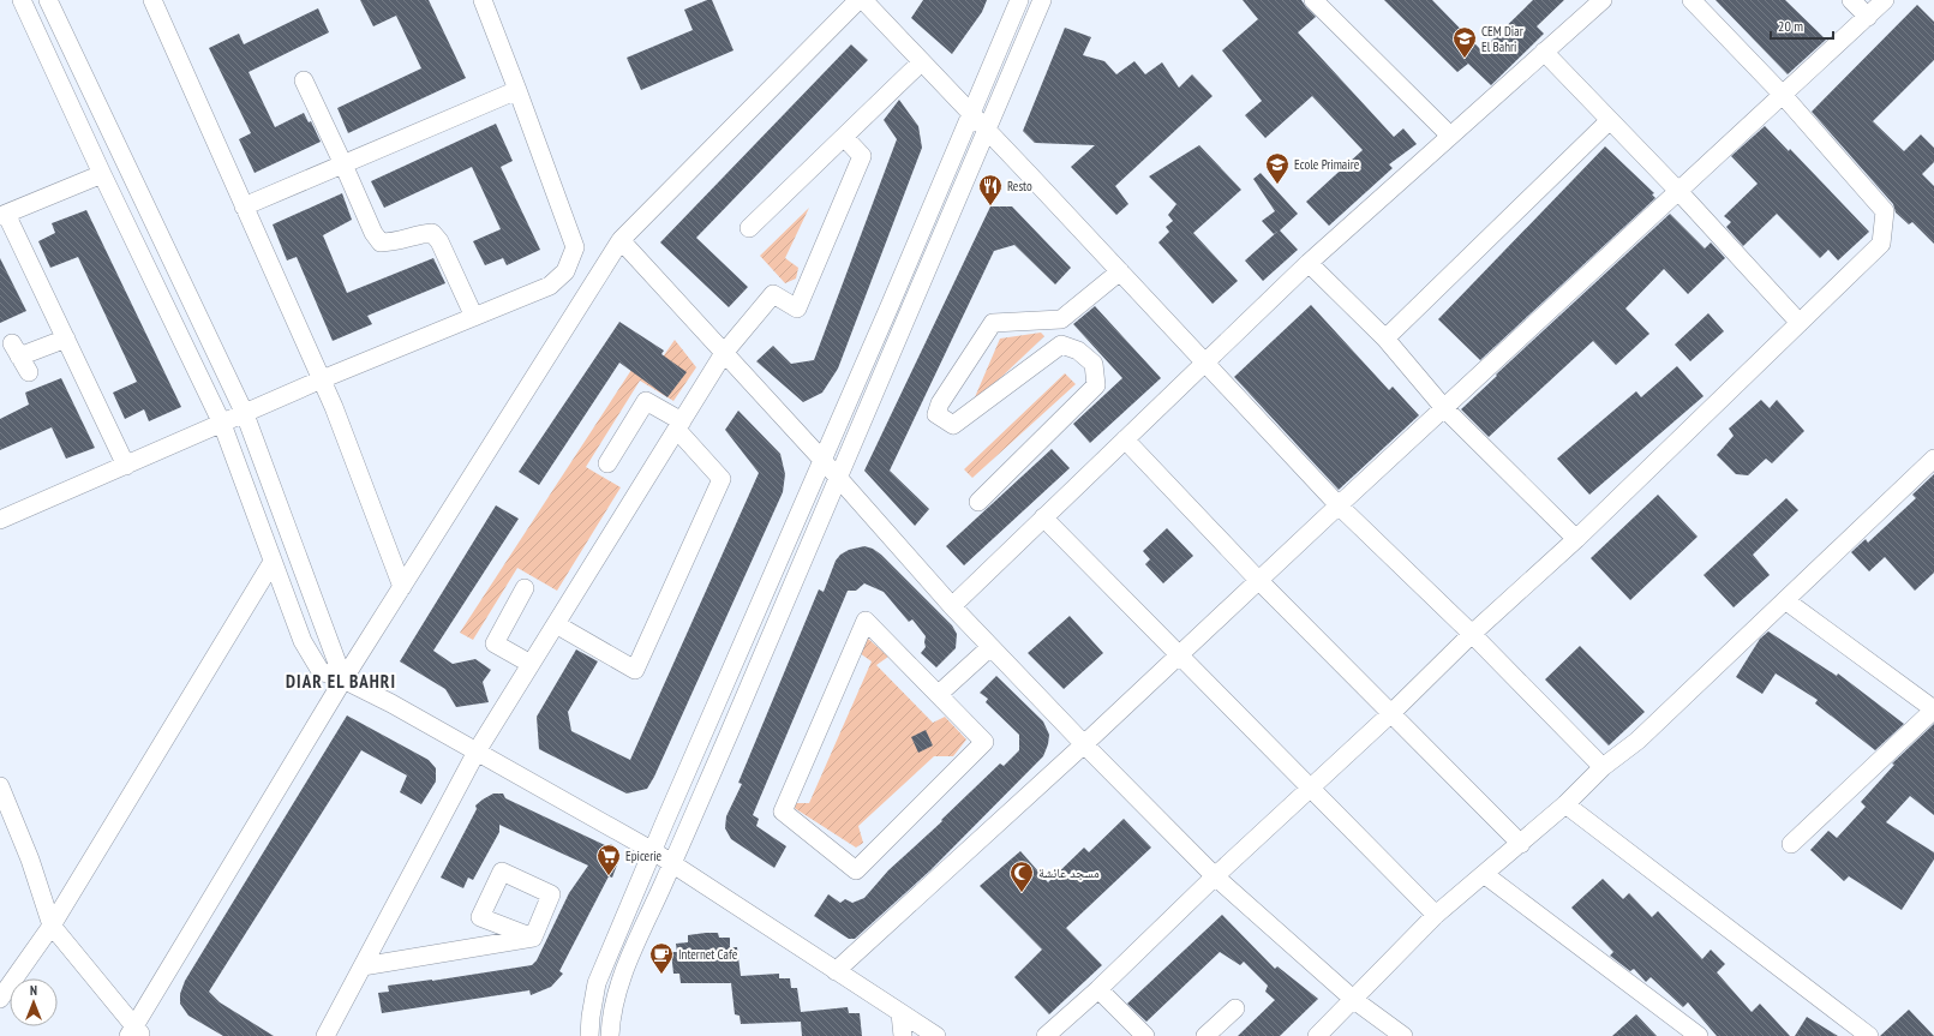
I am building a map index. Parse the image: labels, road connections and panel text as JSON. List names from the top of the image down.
{
  "districts": ["DIAR EL BAHRI"],
  "places": {
    "school or university": ["CEM Diar El Bahri", "Ecole Primaire"],
    "restaurant": ["Resto"],
    "supermarket": ["Epicerie"],
    "mosque": ["مسجد عائشة"],
    "cafe": ["Internet Cafe"]
  },
  "scale_bar": "20 m",
  "north": "top"
}
